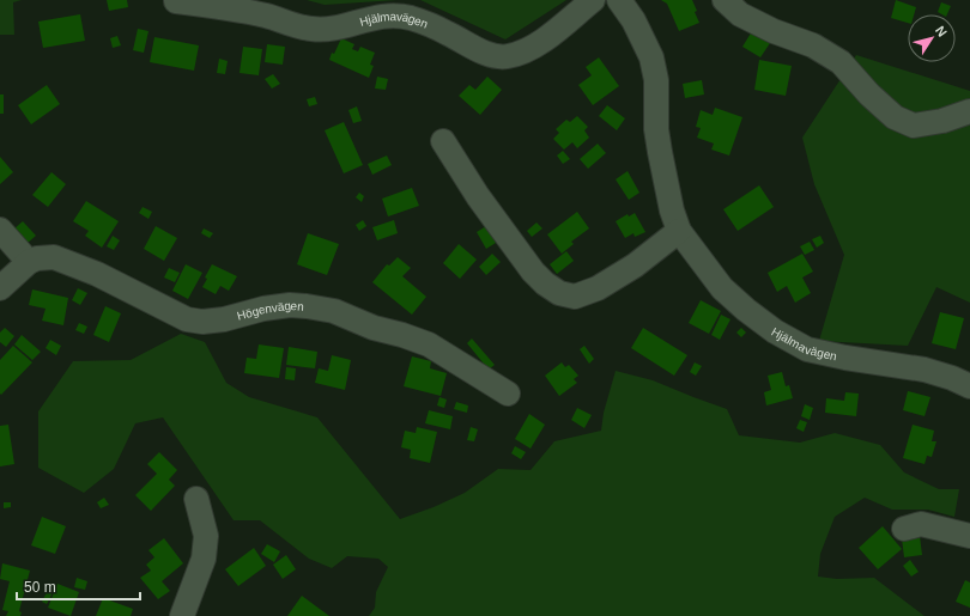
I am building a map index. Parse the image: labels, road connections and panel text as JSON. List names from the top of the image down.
{
  "streets": {
    "street": ["Hjälmavägen", "Högenvägen"]
  },
  "scale_bar": "50 m",
  "north": "top right"
}
